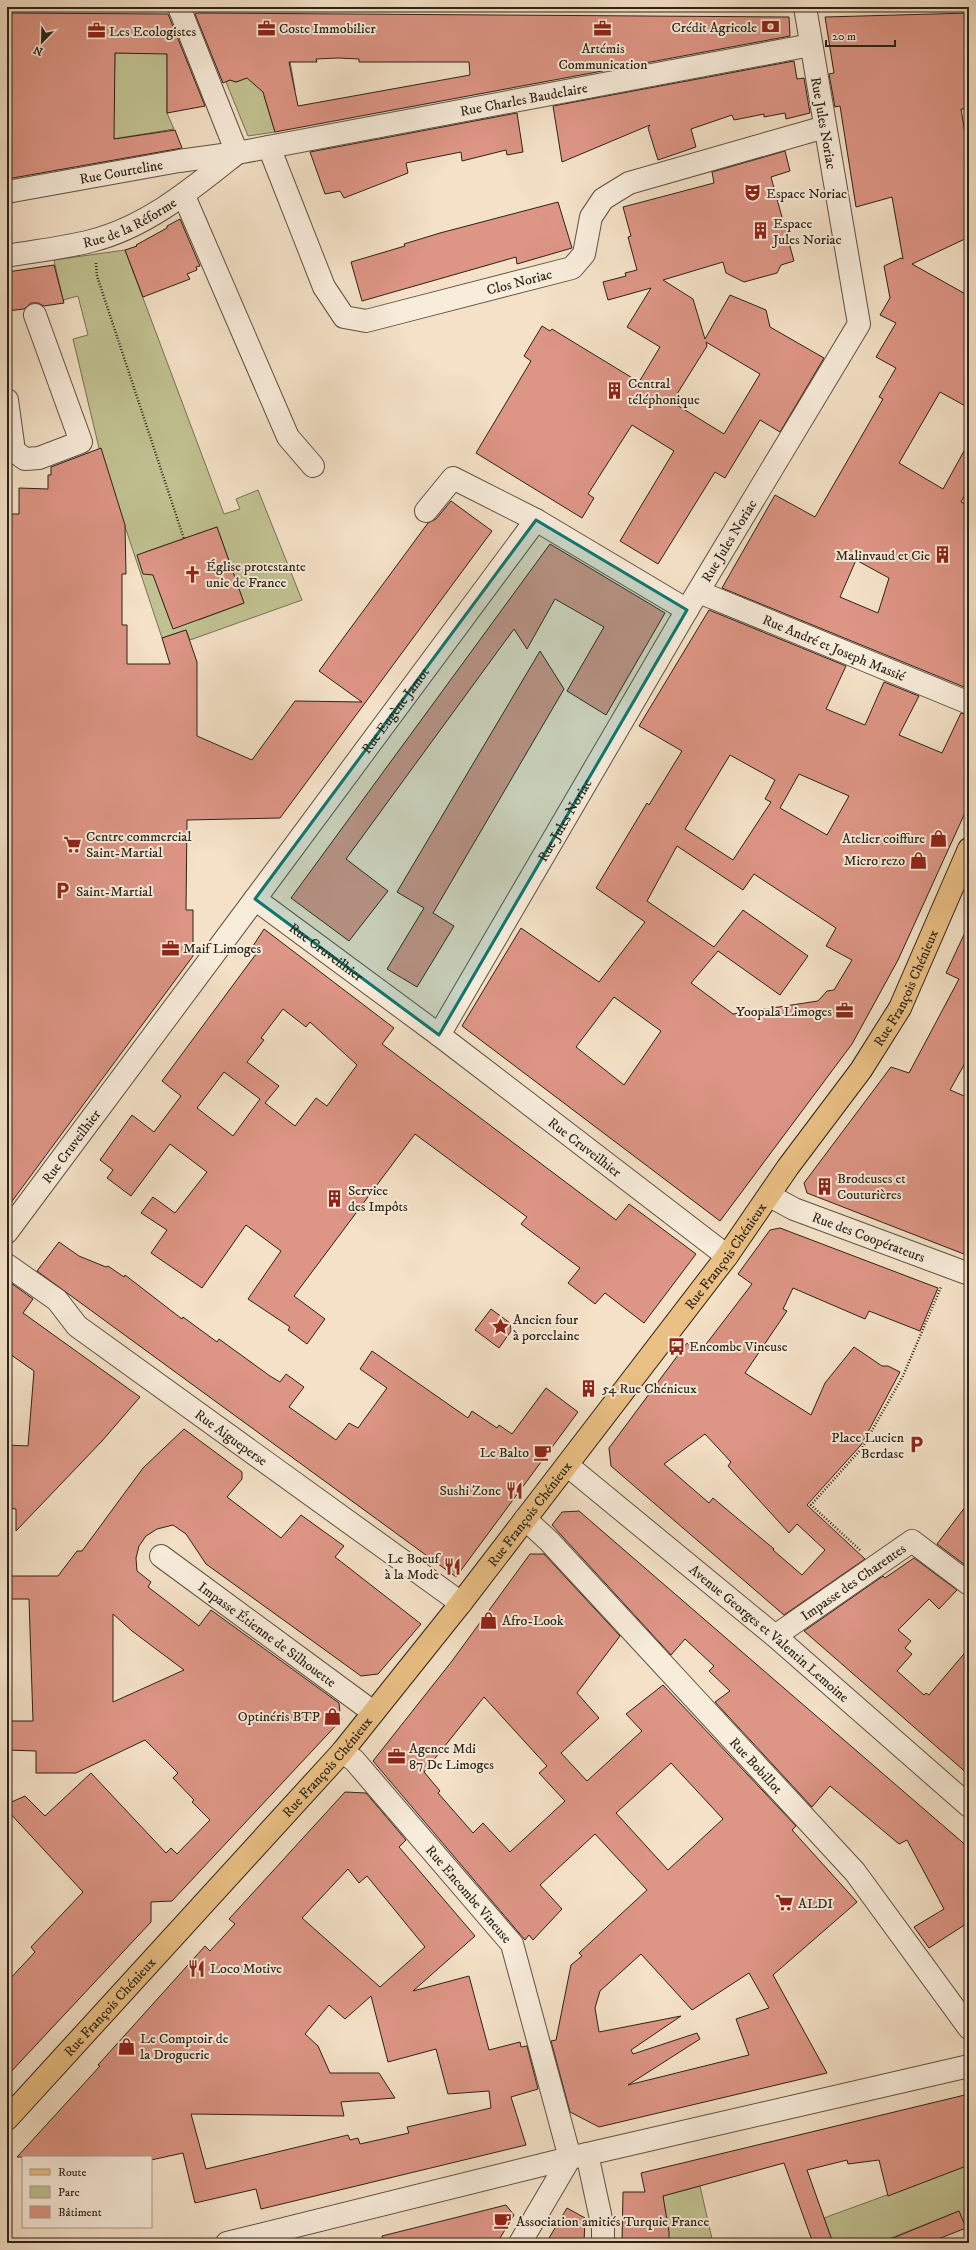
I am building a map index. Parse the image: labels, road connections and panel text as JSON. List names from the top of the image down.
{
  "streets": {
    "main road": ["Rue François Chénieux"],
    "street": [
      "Rue Charles Baudelaire",
      "Rue Jules Noriac",
      "Rue Courteline",
      "Rue de la Réforme",
      "Clos Noriac",
      "Rue André et Joseph Massié",
      "Rue Eugène Jamot",
      "Rue Cruveilhier",
      "Rue des Coopérateurs",
      "Rue Aigueperse",
      "Impasse des Charentes",
      "Impasse Étienne de Silhouette",
      "Avenue Georges et Valentin Lemoine",
      "Rue Bobillot",
      "Rue Encombe Vineuse"
    ]
  },
  "crossings": [
    ["Rue Charles Baudelaire", "Rue Jules Noriac"],
    ["Rue Charles Baudelaire", "Rue Courteline"],
    ["Rue Charles Baudelaire", "Rue de la Réforme"],
    ["Rue Charles Baudelaire", "Clos Noriac"],
    ["Rue Jules Noriac", "Clos Noriac"],
    ["Rue Jules Noriac", "Rue André et Joseph Massié"],
    ["Rue Jules Noriac", "Rue Cruveilhier"],
    ["Rue Courteline", "Rue de la Réforme"],
    ["Rue Eugène Jamot", "Rue Cruveilhier"],
    ["Rue Cruveilhier", "Rue François Chénieux"],
    ["Rue François Chénieux", "Rue des Coopérateurs"],
    ["Rue François Chénieux", "Rue Aigueperse"],
    ["Rue François Chénieux", "Impasse Étienne de Silhouette"],
    ["Rue François Chénieux", "Avenue Georges et Valentin Lemoine"],
    ["Rue François Chénieux", "Rue Bobillot"],
    ["Rue François Chénieux", "Rue Encombe Vineuse"],
    ["Impasse des Charentes", "Avenue Georges et Valentin Lemoine"]
  ],
  "places": {
    "bank": ["Crédit Agricole"],
    "office": [
      "Coste Immobilier",
      "Artémis Communication",
      "Les Ecologistes",
      "Maif Limoges",
      "Yoopala Limoges",
      "Agence Mdi 87 De Limoges"
    ],
    "theatre": ["Espace Noriac"],
    "building": [
      "Espace Jules Noriac",
      "Central téléphonique",
      "Malinvaud et Cie",
      "Brodeuses et Couturières",
      "Service des Impôts",
      "54 Rue Chénieux"
    ],
    "church": ["Église protestante unie de France"],
    "shop": [
      "Atelier coiffure",
      "Micro rezo",
      "Afro-Look",
      "Optinéris BTP",
      "Le Comptoir de la Droguerie"
    ],
    "supermarket": ["Centre commercial Saint-Martial", "ALDI"],
    "parking": ["Saint-Martial", "Place Lucien Berdase"],
    "place": ["Ancien four à porcelaine"],
    "bus stop": ["Encombe Vineuse"],
    "cafe": ["Le Balto", "Association amitiés Turquie France"],
    "restaurant": ["Sushi Zone", "Le Boeuf à la Mode", "Loco Motive"]
  },
  "legend": ["Route", "Parc", "Bâtiment"],
  "scale_bar": "20 m",
  "north": "bottom left"
}
